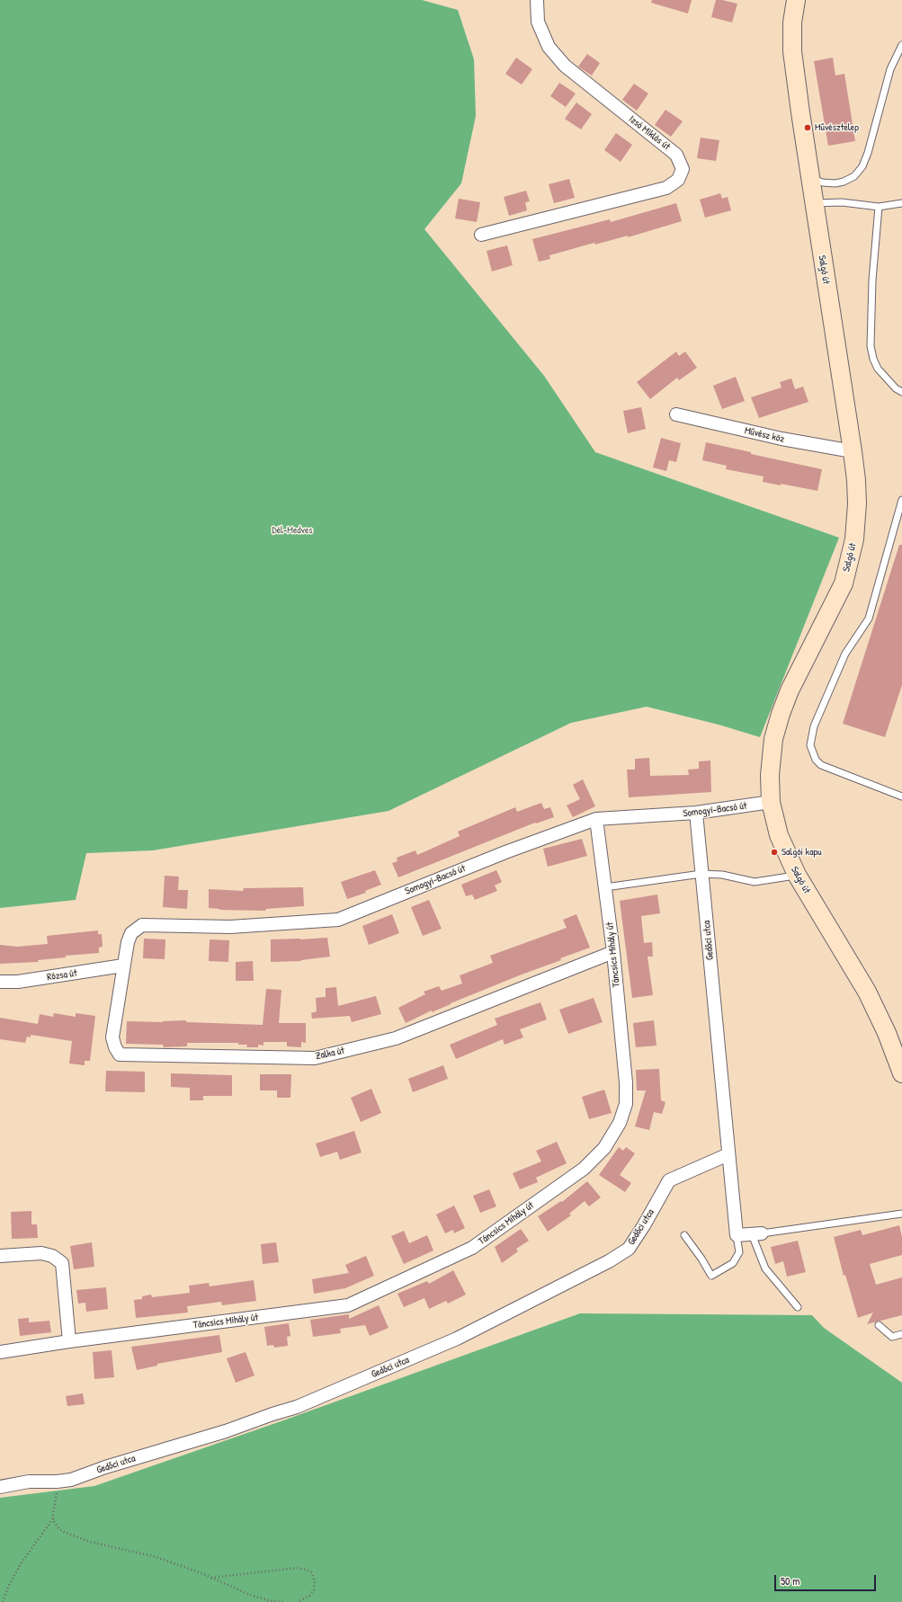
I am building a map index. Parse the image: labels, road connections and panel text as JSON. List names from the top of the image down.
{
  "streets": {
    "main road": ["Salgó út"],
    "street": [
      "Izsó Miklós út",
      "Művész köz",
      "Somogyi-Bacsó út",
      "Gedőci utca",
      "Táncsics Mihály út",
      "Rózsa út",
      "Zalka út"
    ]
  },
  "crossings": [
    ["Salgó út", "Művész köz"],
    ["Salgó út", "Somogyi-Bacsó út"],
    ["Somogyi-Bacsó út", "Gedőci utca"],
    ["Somogyi-Bacsó út", "Táncsics Mihály út"],
    ["Somogyi-Bacsó út", "Rózsa út"],
    ["Somogyi-Bacsó út", "Zalka út"],
    ["Táncsics Mihály út", "Zalka út"],
    ["Rózsa út", "Zalka út"]
  ],
  "parks": ["Dél-Medves"],
  "places": ["Művésztelep", "Salgói kapu"],
  "scale_bar": "50 m"
}
